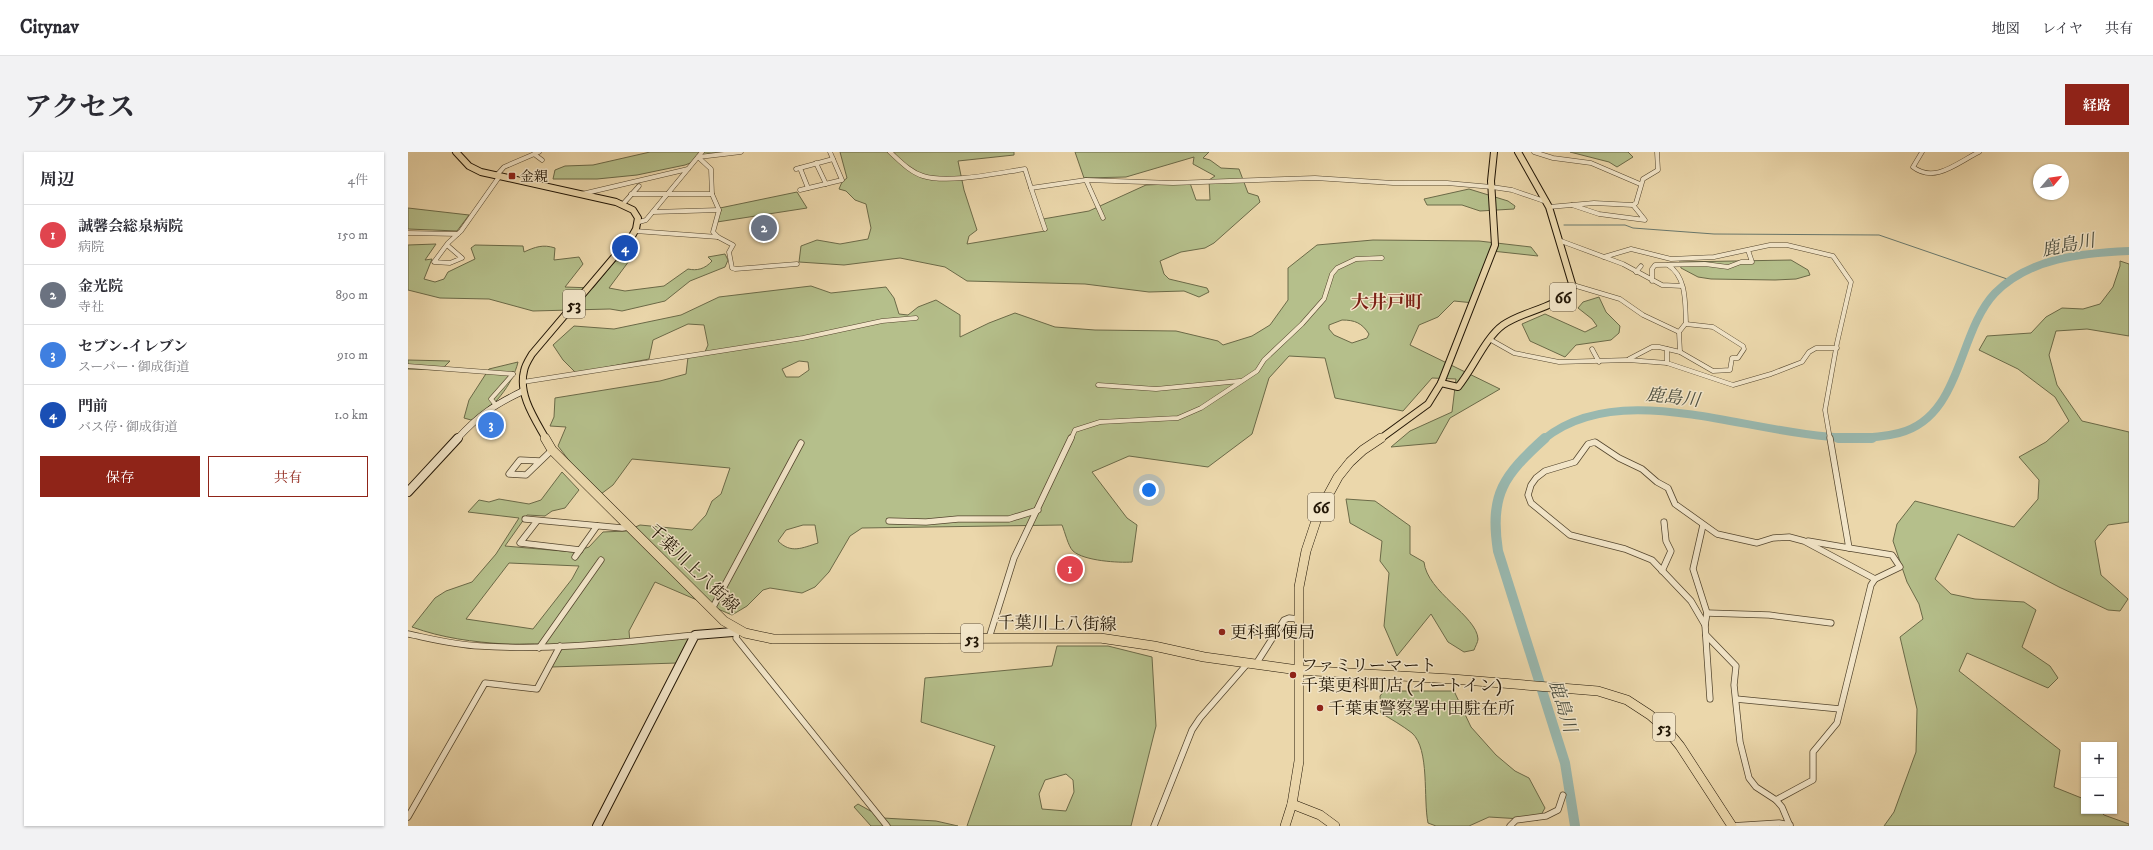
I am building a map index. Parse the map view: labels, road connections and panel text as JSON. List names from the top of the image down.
{
  "streets": {
    "main road": ["66", "53", "千葉川上八街線"]
  },
  "crossings": [
    ["66", "千葉川上八街線"],
    ["53", "千葉川上八街線"]
  ],
  "districts": ["大井戸町"],
  "water": ["鹿島川"],
  "places": {
    "transit": ["金親"],
    "other": ["更科郵便局", "ファミリーマート 千葉更科町店 (イートイン)", "千葉東警察署中田駐在所"]
  },
  "north": "top right",
  "page": {
    "header": "Citynav",
    "nav": ["地図", "レイヤ", "共有"],
    "title": "アクセス",
    "buttons": [
      "経路",
      ["保存", "共有"]
    ],
    "heading": ["周辺", "4件"],
    "list": [
      {
        "mark": "1",
        "name": "誠馨会総泉病院",
        "note": "病院",
        "value": "150 m"
      },
      {
        "mark": "2",
        "name": "金光院",
        "note": "寺社",
        "value": "890 m"
      },
      {
        "mark": "3",
        "name": "セブン-イレブン",
        "note": "スーパー · 御成街道",
        "value": "910 m"
      },
      {
        "mark": "4",
        "name": "門前",
        "note": "バス停 · 御成街道",
        "value": "1.0 km"
      }
    ],
    "pins": [
      "2",
      "4",
      "3",
      "1"
    ],
    "map_buttons": ["+", "−"]
  }
}
